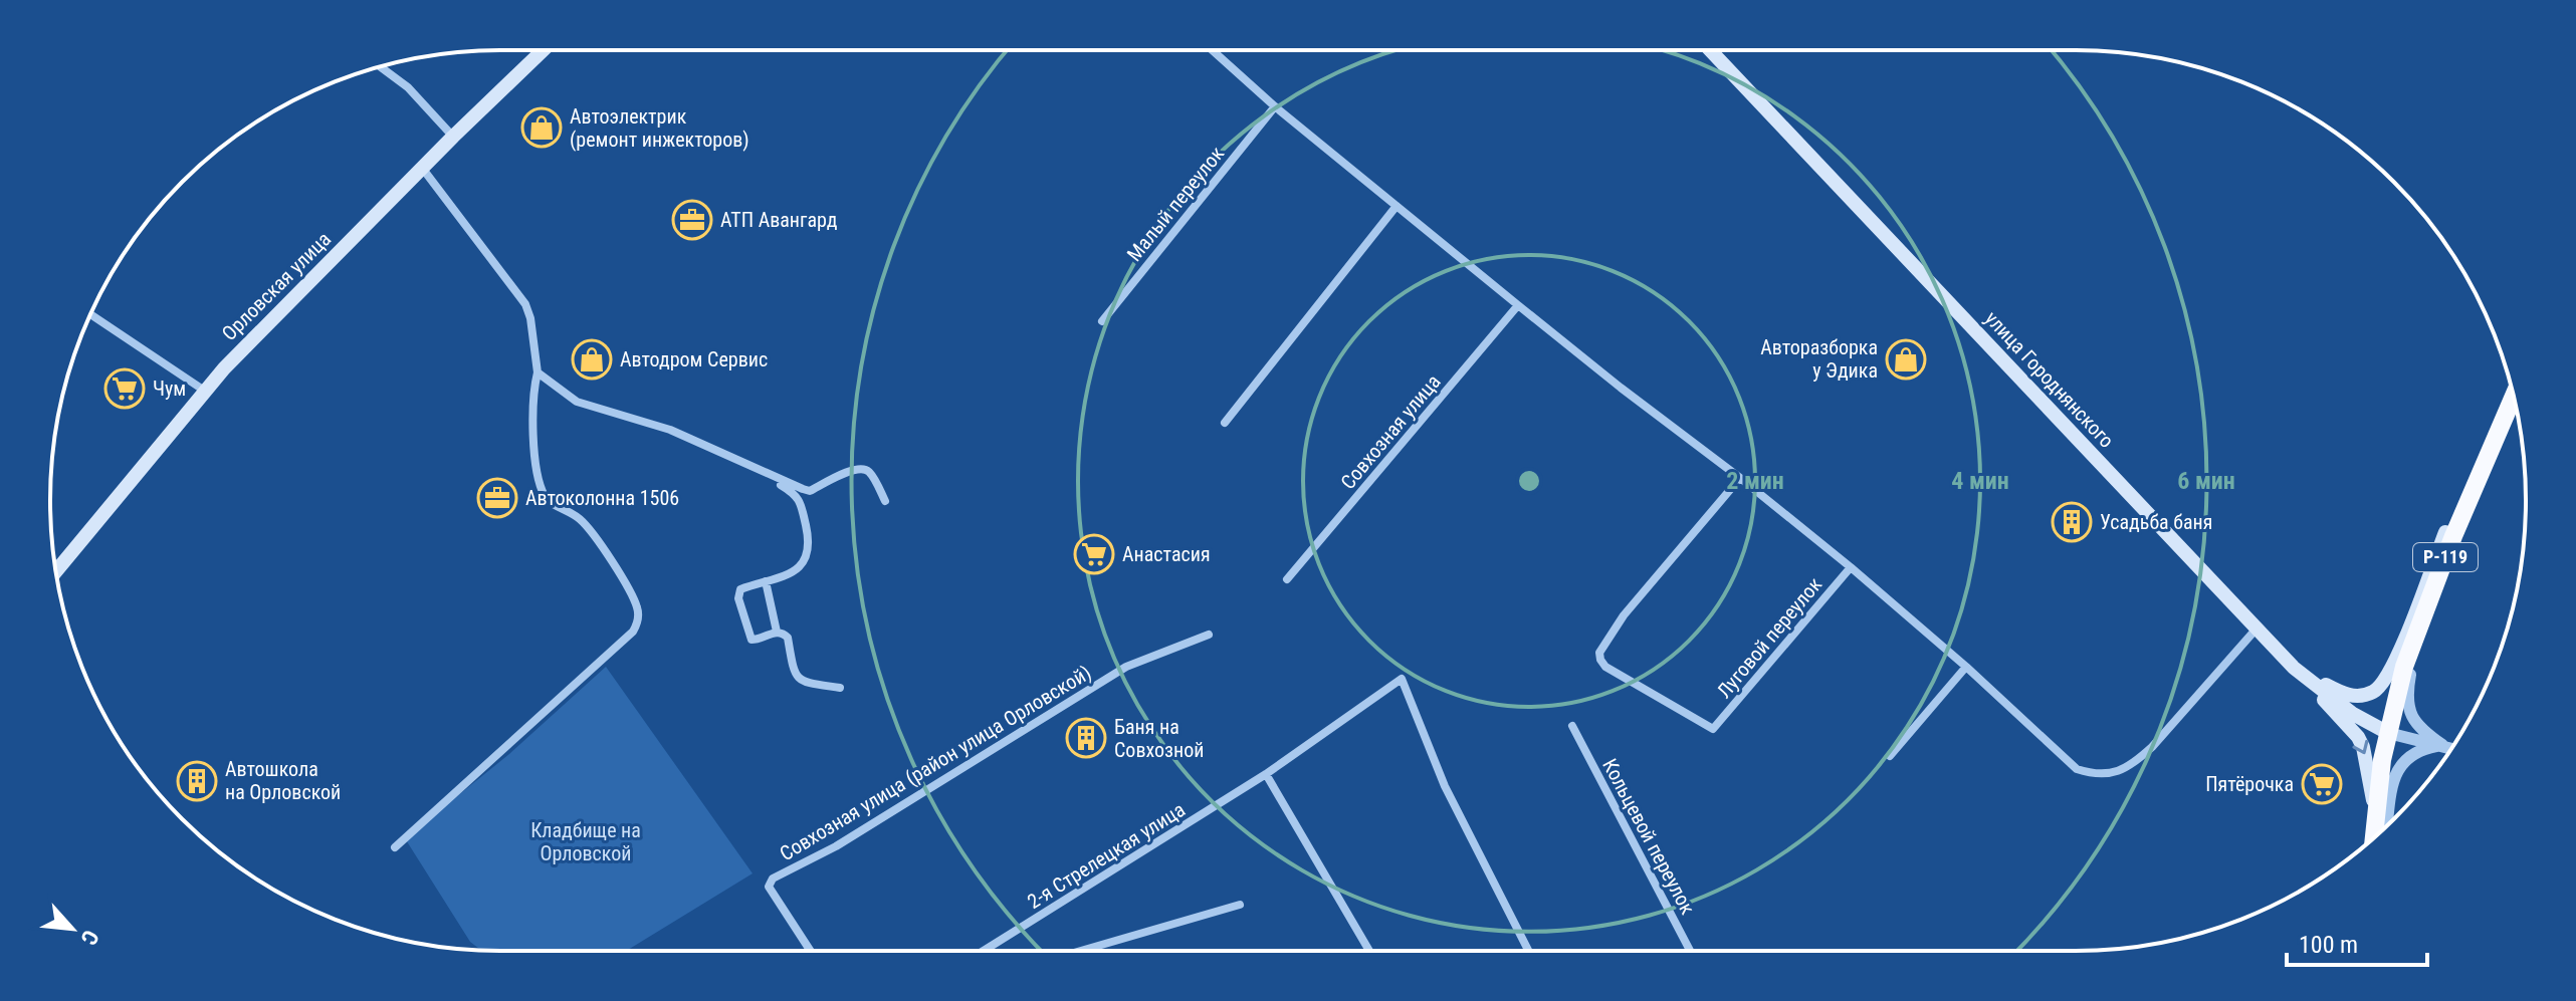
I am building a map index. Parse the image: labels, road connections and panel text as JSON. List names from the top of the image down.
{
  "streets": {
    "highway": ["Р-119"],
    "main road": ["Орловская улица", "улица Городнянского"],
    "street": [
      "Малый переулок",
      "Совхозная улица",
      "Луговой переулок",
      "Совхозная улица (район улица Орловской)",
      "Кольцевой переулок",
      "2-я Стрелецкая улица"
    ]
  },
  "crossings": [
    ["улица Городнянского", "Р-119"]
  ],
  "parks": ["Кладбище на Орловской"],
  "places": {
    "shop": ["Автоэлектрик (ремонт инжекторов)", "Автодром Сервис", "Авторазборка у Эдика"],
    "office": ["АТП Авангард", "Автоколонна 1506"],
    "supermarket": ["Чум", "Анастасия", "Пятёрочка"],
    "building": ["Усадьба баня", "Баня на Совхозной", "Автошкола на Орловской"]
  },
  "scale_bar": "100 m",
  "north": "bottom right",
  "rings": ["2 мин", "4 мин", "6 мин"]
}
